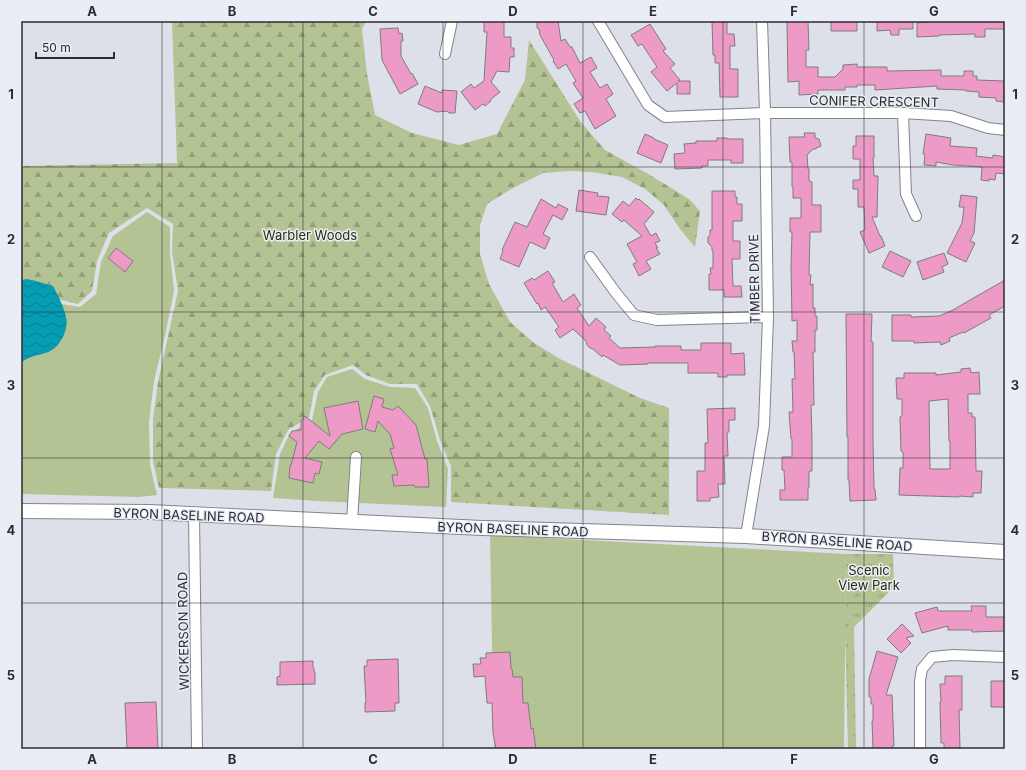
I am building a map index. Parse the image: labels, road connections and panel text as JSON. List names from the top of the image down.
{
  "streets": {
    "main road": ["BYRON BASELINE ROAD"],
    "street": ["CONIFER CRESCENT", "TIMBER DRIVE", "WICKERSON ROAD"]
  },
  "crossings": [
    ["CONIFER CRESCENT", "TIMBER DRIVE"],
    ["TIMBER DRIVE", "BYRON BASELINE ROAD"],
    ["BYRON BASELINE ROAD", "WICKERSON ROAD"]
  ],
  "parks": ["Warbler Woods", "Scenic View Park"],
  "scale_bar": "50 m",
  "grid": {
    "columns": [
      "A",
      "B",
      "C",
      "D",
      "E",
      "F",
      "G"
    ],
    "rows": [
      "1",
      "2",
      "3",
      "4",
      "5"
    ]
  }
}
